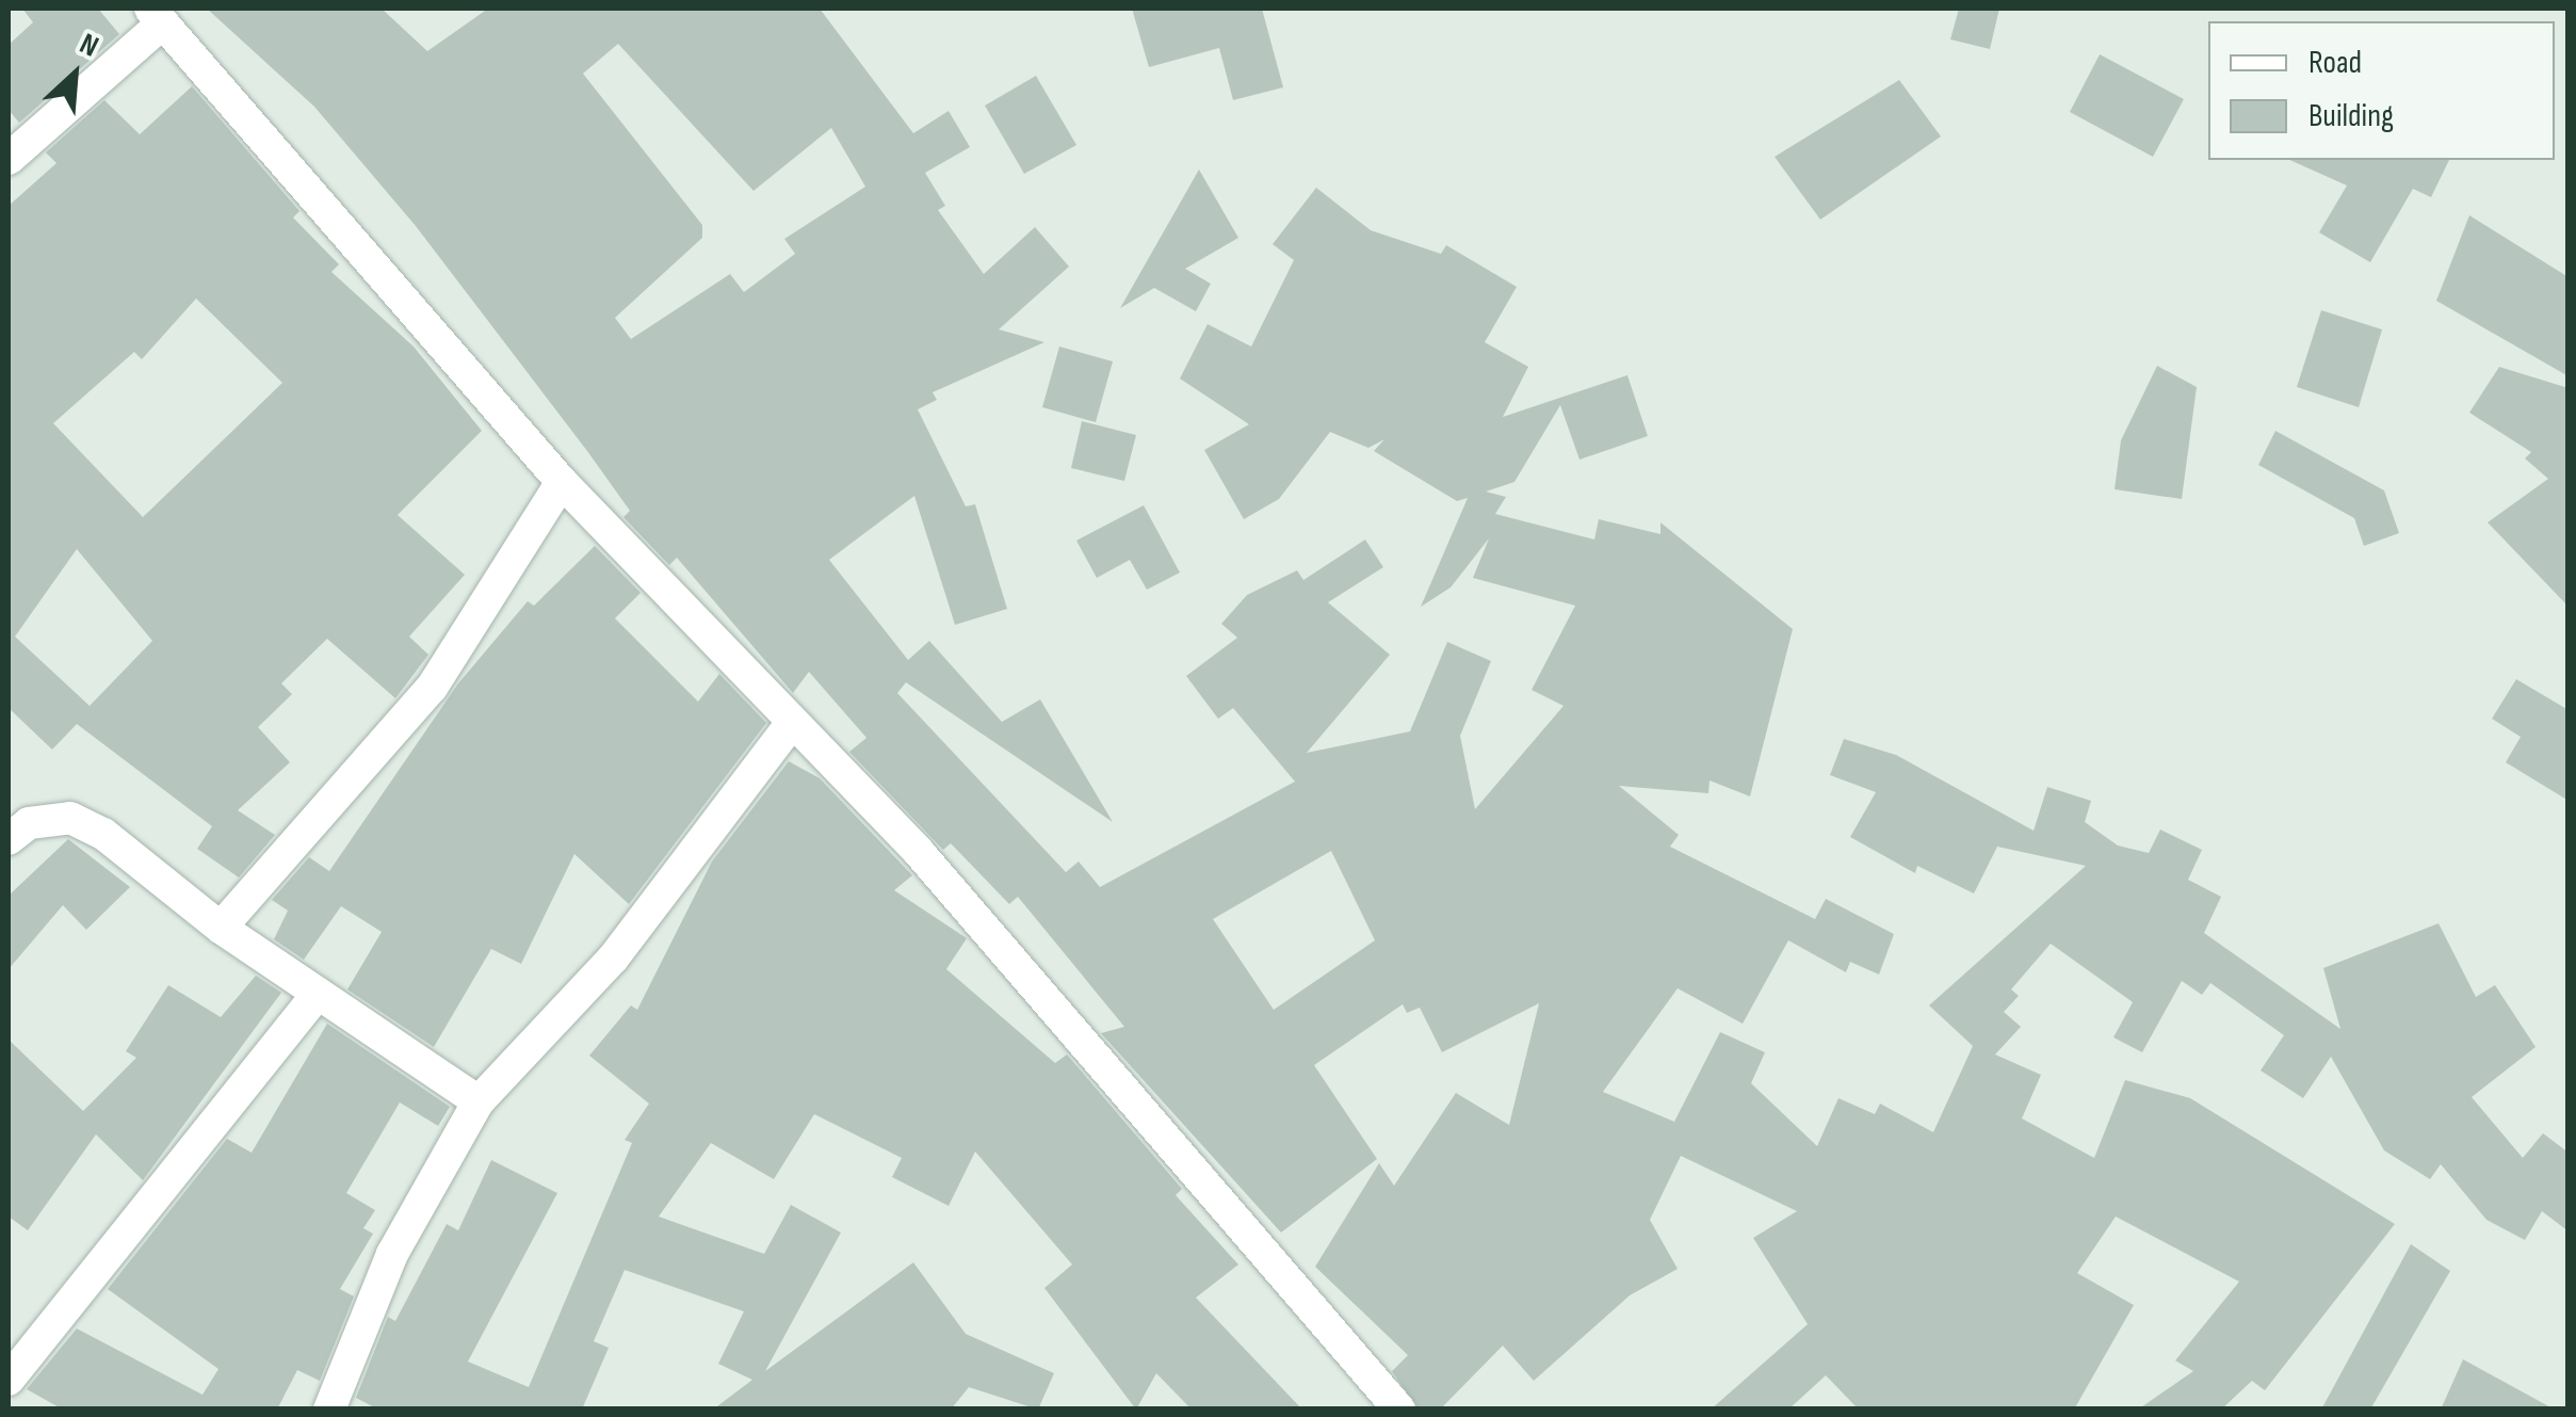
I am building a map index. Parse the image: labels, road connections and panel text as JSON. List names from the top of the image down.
{
  "legend": ["Road", "Building"],
  "north": "top right"
}
